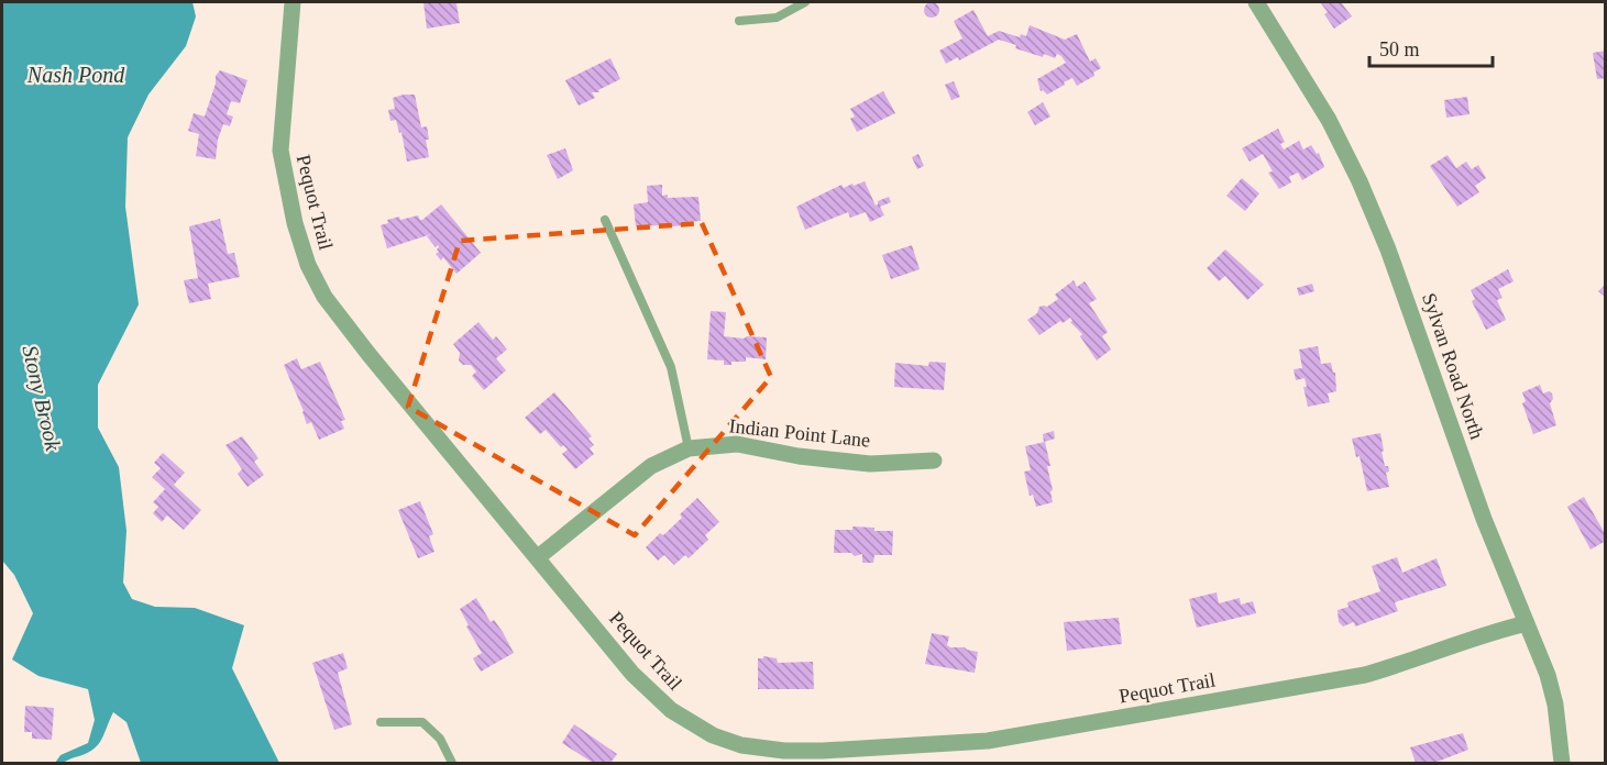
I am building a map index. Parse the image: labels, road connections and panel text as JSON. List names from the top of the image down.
{
  "streets": {
    "street": ["Pequot Trail", "Sylvan Road North", "Indian Point Lane"]
  },
  "crossings": [
    ["Pequot Trail", "Sylvan Road North"],
    ["Pequot Trail", "Indian Point Lane"]
  ],
  "water": ["Nash Pond", "Stony Brook"],
  "scale_bar": "50 m"
}
